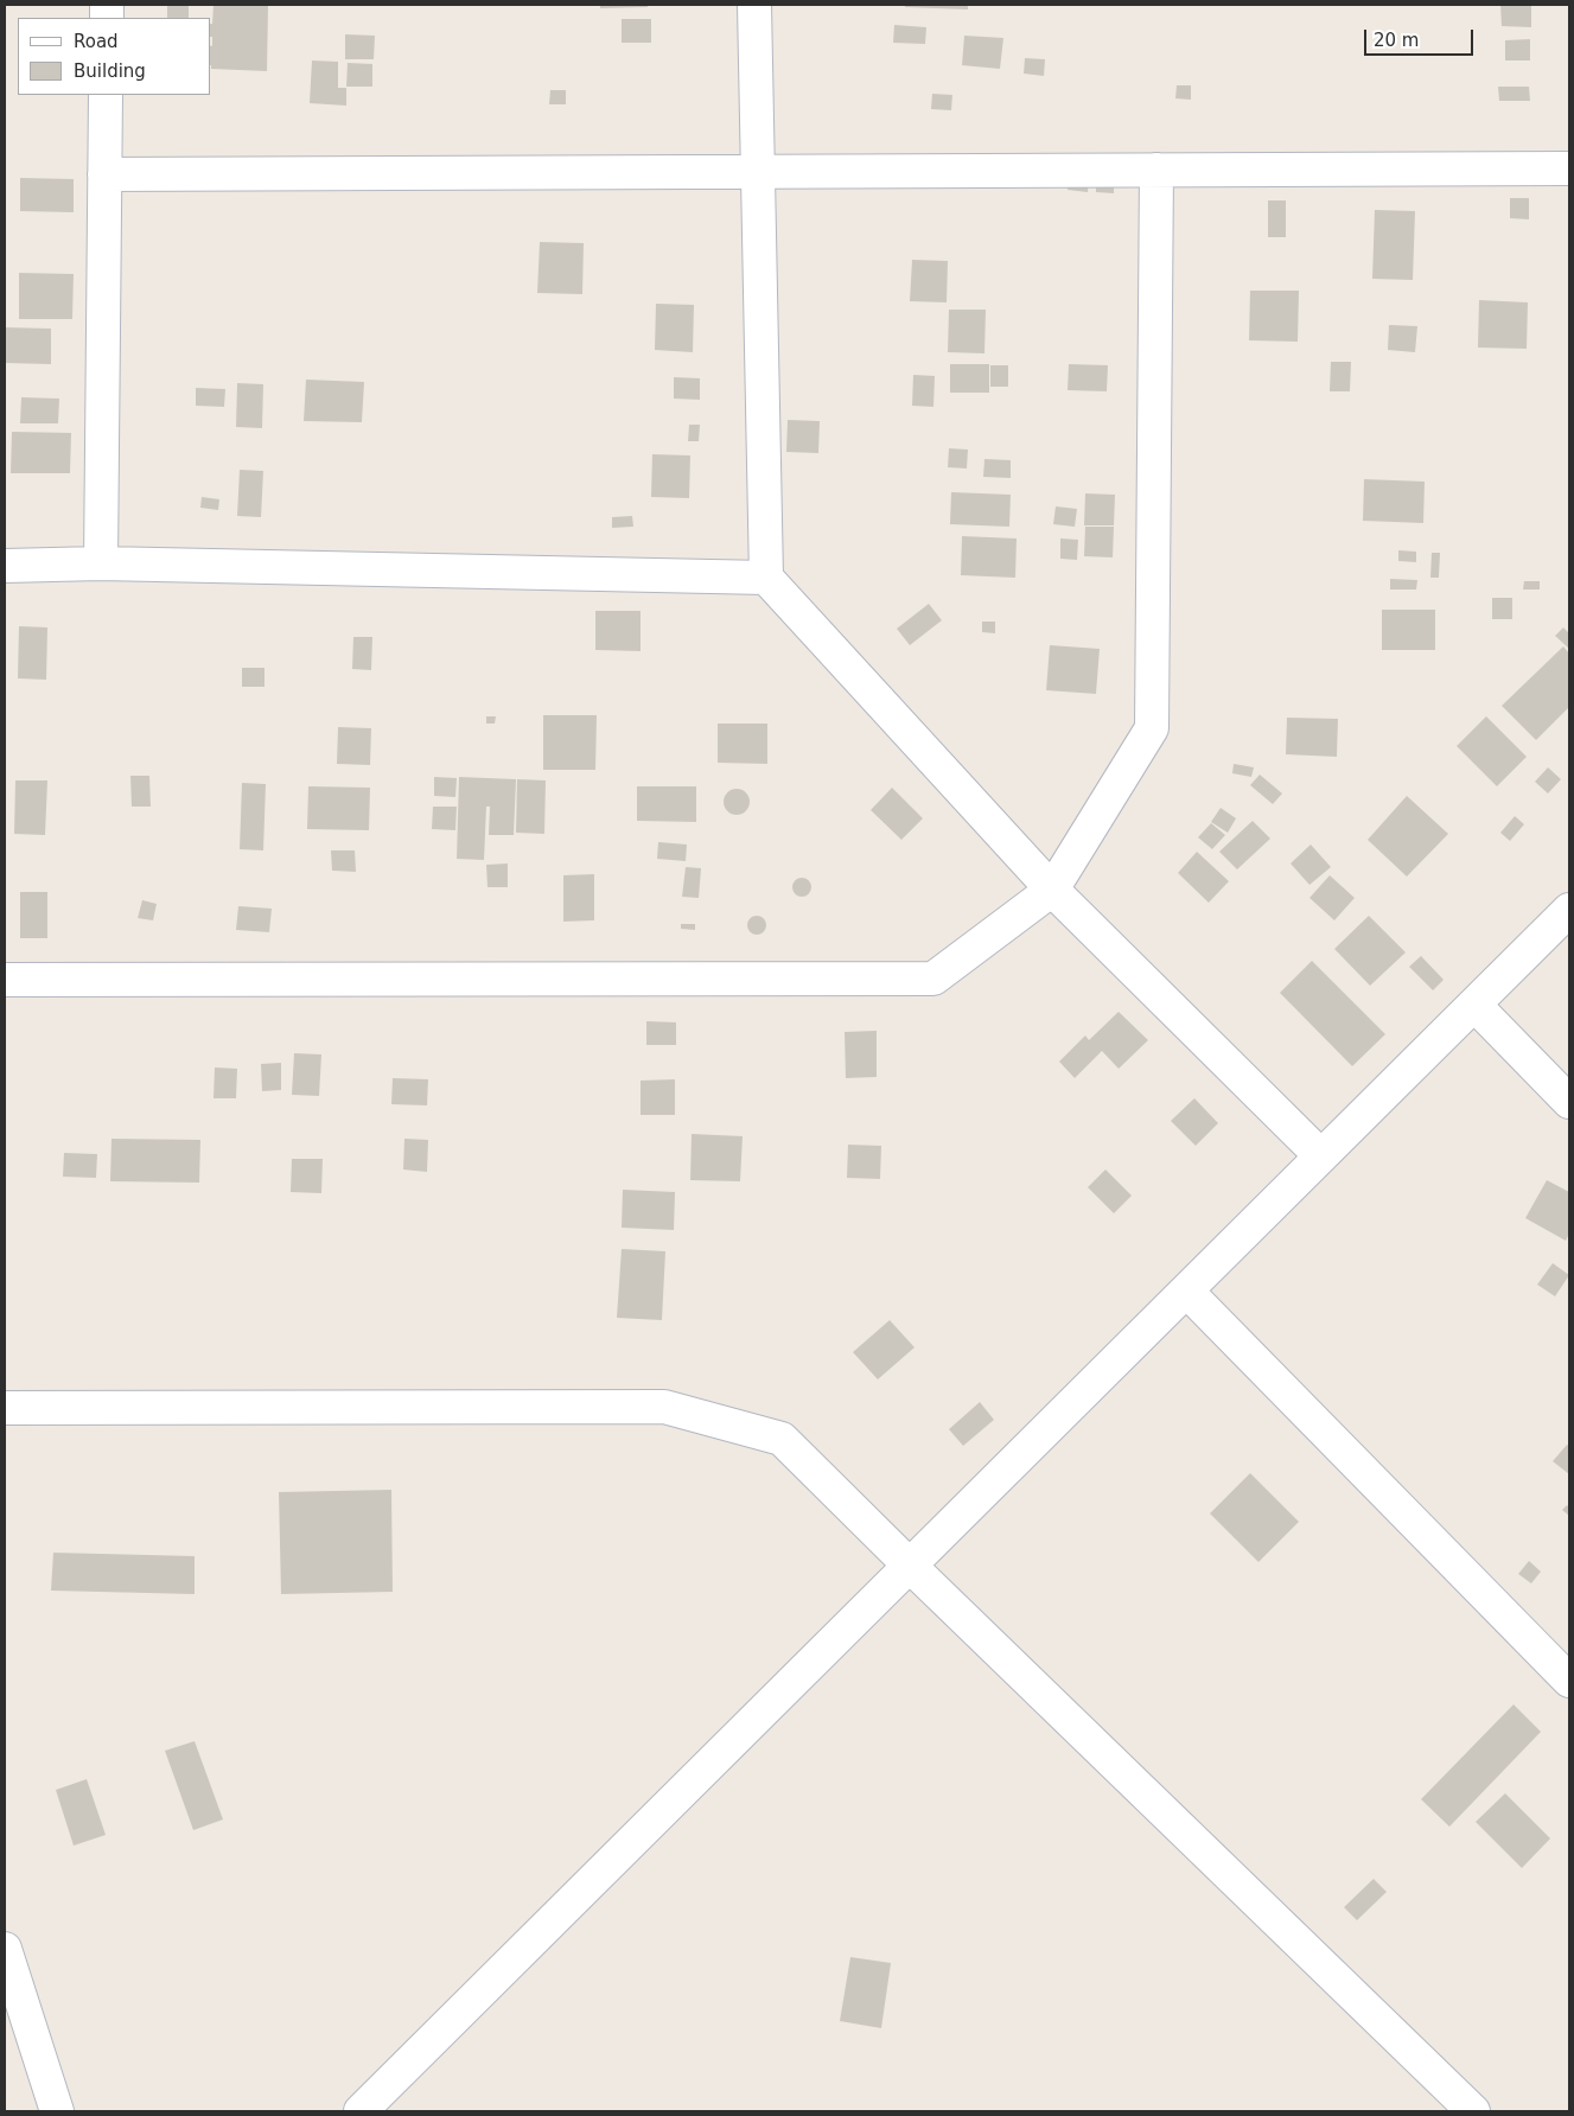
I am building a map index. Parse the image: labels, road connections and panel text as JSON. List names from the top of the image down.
{
  "legend": ["Road", "Building"],
  "scale_bar": "20 m"
}
